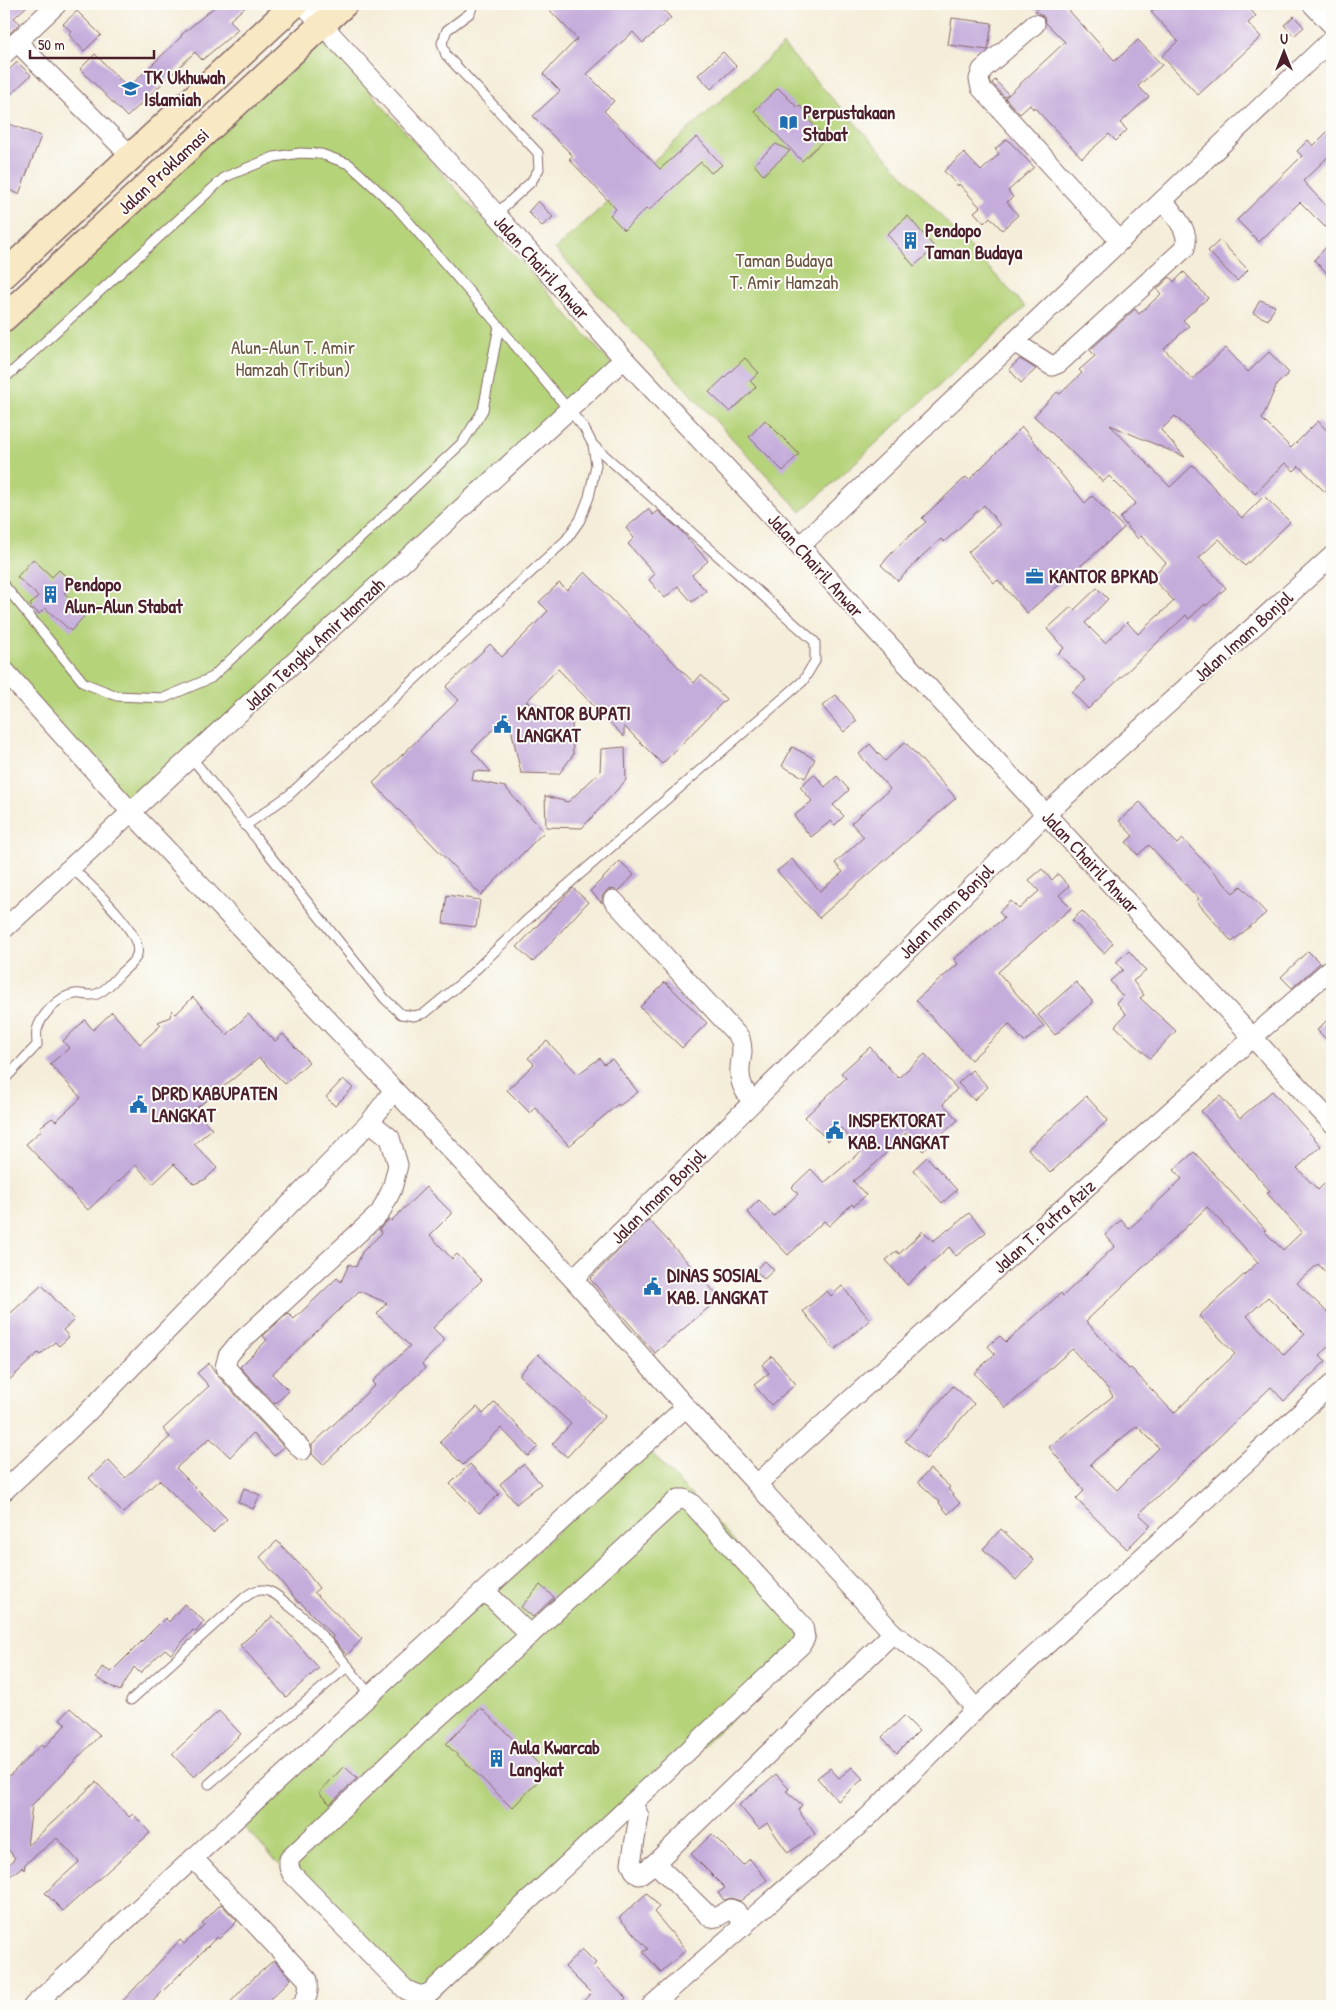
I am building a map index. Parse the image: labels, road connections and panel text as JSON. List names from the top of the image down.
{
  "streets": {
    "street": [
      "Jalan Proklamasi",
      "Jalan Chairil Anwar",
      "Jalan Imam Bonjol",
      "Jalan Tengku Amir Hamzah",
      "Jalan T. Putra Aziz"
    ]
  },
  "crossings": [
    ["Jalan Proklamasi", "Jalan Chairil Anwar"],
    ["Jalan Chairil Anwar", "Jalan Imam Bonjol"],
    ["Jalan Chairil Anwar", "Jalan Tengku Amir Hamzah"],
    ["Jalan Chairil Anwar", "Jalan T. Putra Aziz"]
  ],
  "parks": ["Taman Budaya T. Amir Hamzah", "Alun-Alun T. Amir Hamzah (Tribun)"],
  "places": {
    "school or university": ["TK Ukhuwah Islamiah"],
    "library": ["Perpustakaan Stabat"],
    "building": ["Pendopo Taman Budaya", "Pendopo Alun-Alun Stabat", "Aula Kwarcab Langkat"],
    "office": ["KANTOR BPKAD"],
    "public building": [
      "KANTOR BUPATI LANGKAT",
      "DPRD KABUPATEN LANGKAT",
      "INSPEKTORAT KAB. LANGKAT",
      "DINAS SOSIAL KAB. LANGKAT"
    ]
  },
  "scale_bar": "50 m",
  "north": "top"
}
